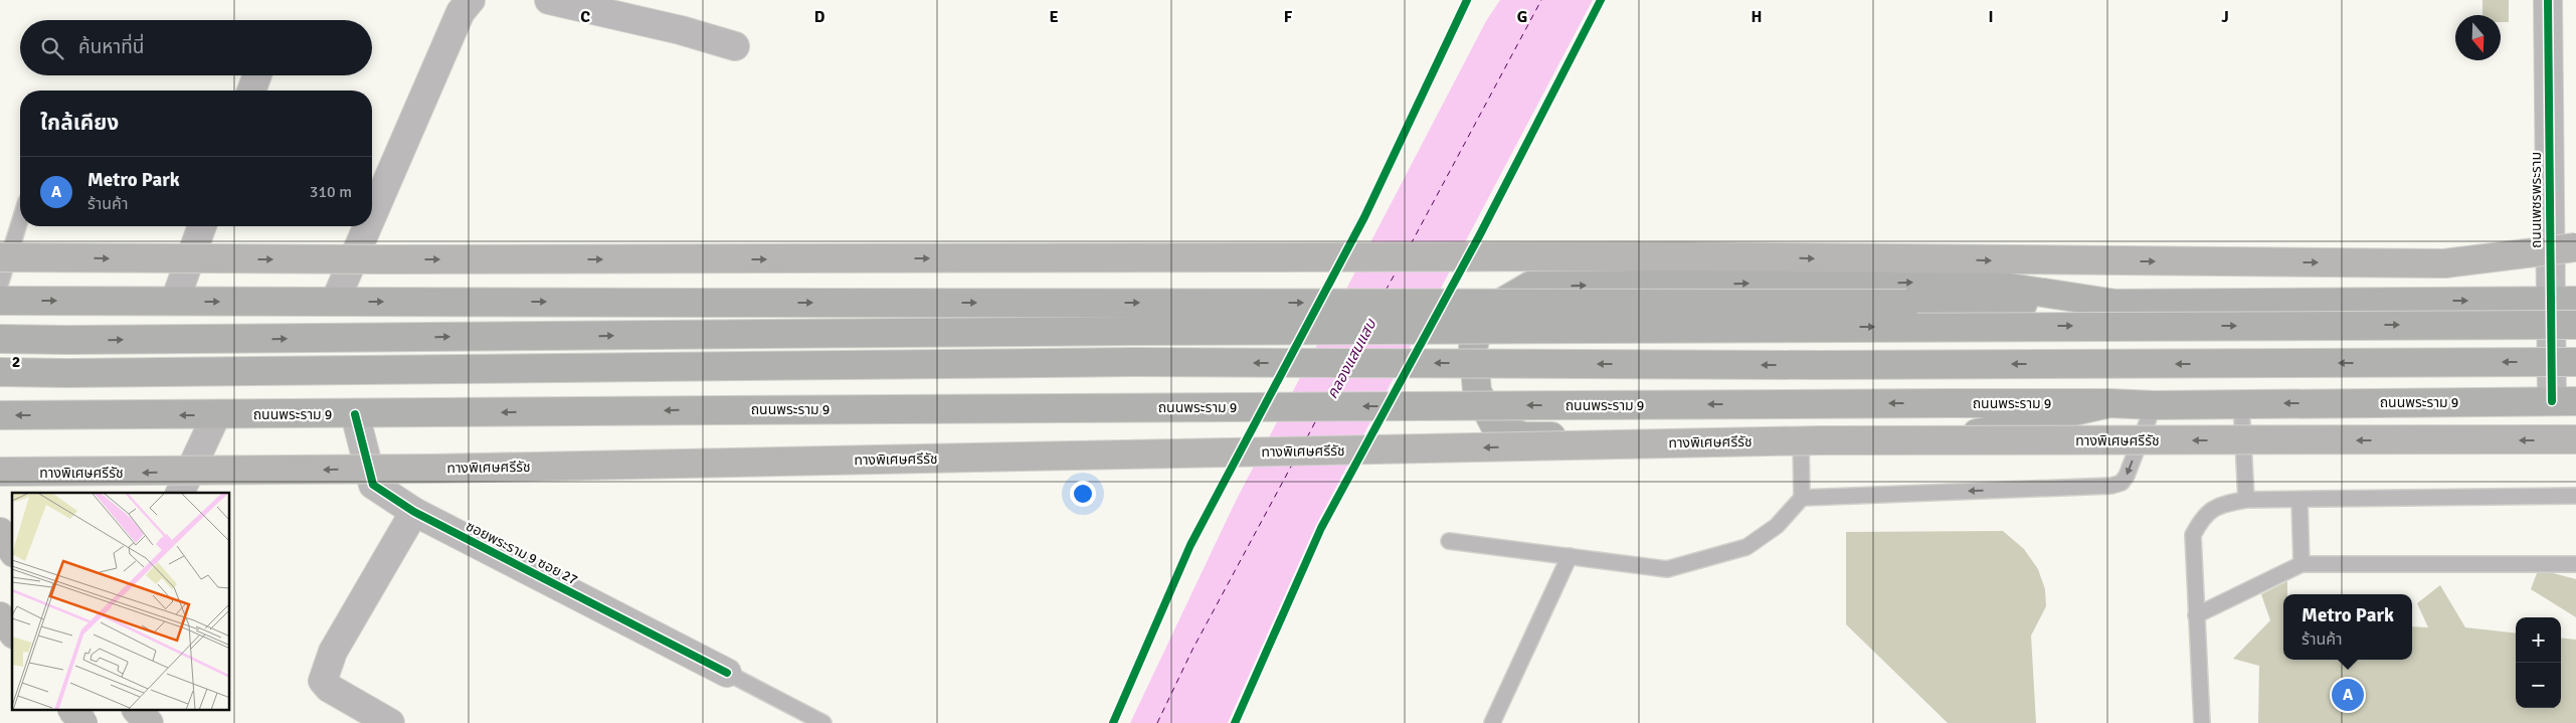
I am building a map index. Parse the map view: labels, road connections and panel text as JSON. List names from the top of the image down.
{
  "streets": {
    "highway": ["ทางพิเศษศรีรัช"],
    "main road": ["ถนนพระราม 9"],
    "street": ["ถนนเพชรพระราม", "ซอยพระราม 9 ซอย 27"]
  },
  "crossings": [
    ["ถนนเพชรพระราม", "ถนนพระราม 9"],
    ["ถนนพระราม 9", "ซอยพระราม 9 ซอย 27"]
  ],
  "water": ["คลองแสนแสบ"],
  "north": "bottom",
  "page": {
    "search": "ค้นหาที่นี่",
    "heading": "ใกล้เคียง",
    "list": [
      {
        "mark": "A",
        "name": "Metro Park",
        "note": "ร้านค้า",
        "value": "310 m"
      }
    ],
    "popup": ["Metro Park", "ร้านค้า"],
    "map_buttons": ["+", "−"],
    "pins": "A"
  },
  "grid": {
    "columns": [
      "C",
      "D",
      "E",
      "F",
      "G",
      "H",
      "I",
      "J"
    ],
    "rows": ["2"]
  }
}
